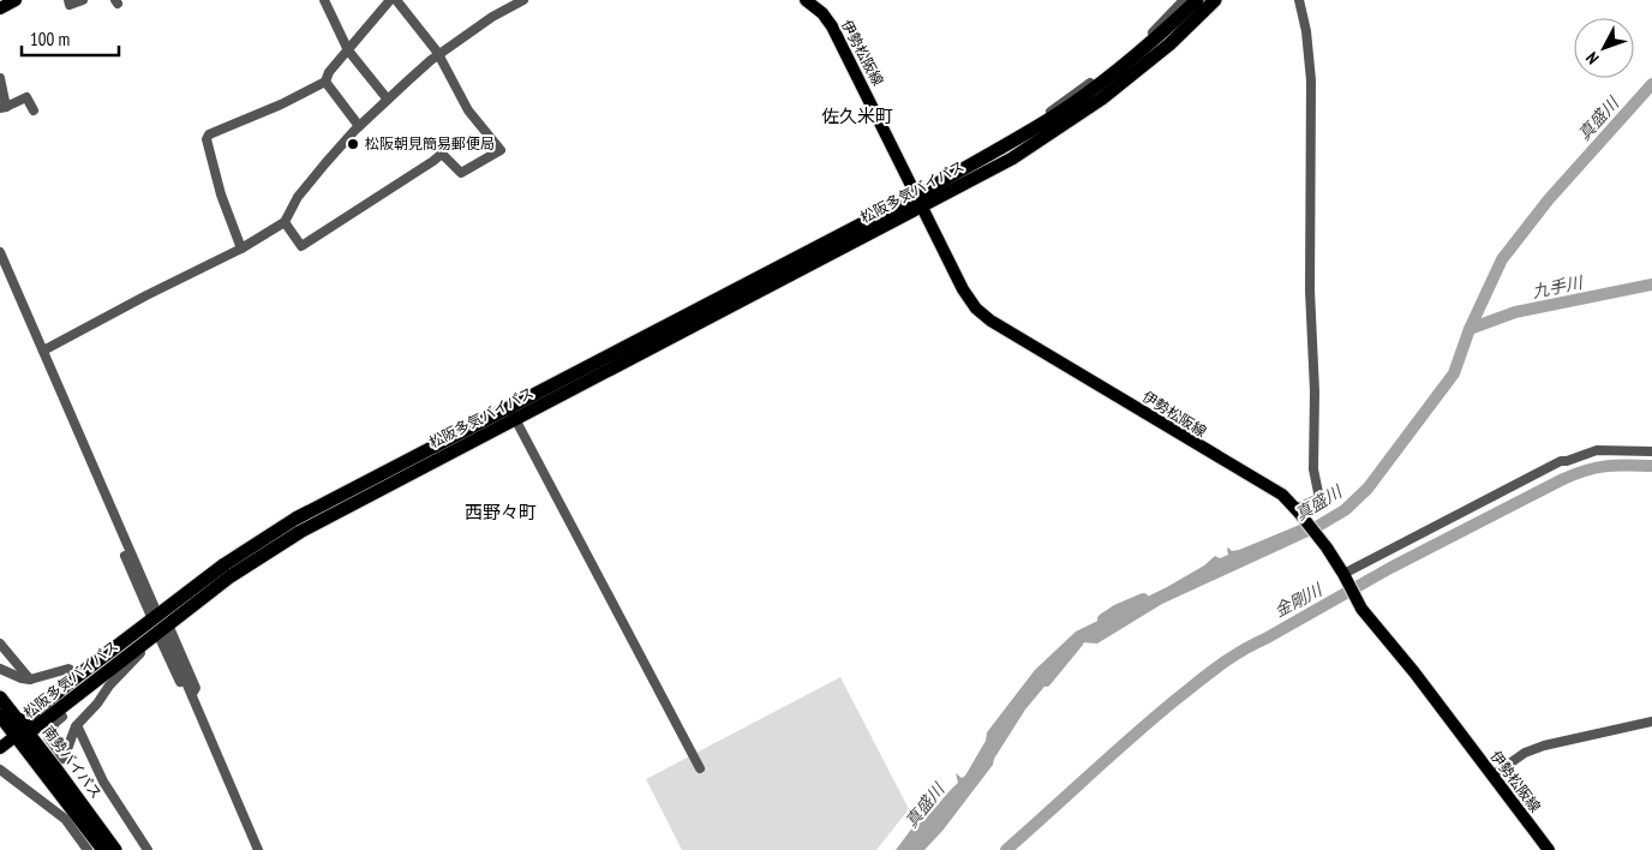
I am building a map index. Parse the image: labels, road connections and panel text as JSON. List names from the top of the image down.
{
  "streets": {
    "highway": ["松阪多気バイパス", "南勢バイパス"],
    "main road": ["伊勢松阪線"]
  },
  "crossings": [
    ["伊勢松阪線", "松阪多気バイパス"],
    ["松阪多気バイパス", "南勢バイパス"]
  ],
  "districts": ["佐久米町", "西野々町"],
  "water": ["真盛川", "九手川", "金剛川"],
  "places": ["松阪朝見簡易郵便局"],
  "scale_bar": "100 m",
  "north": "bottom left"
}
